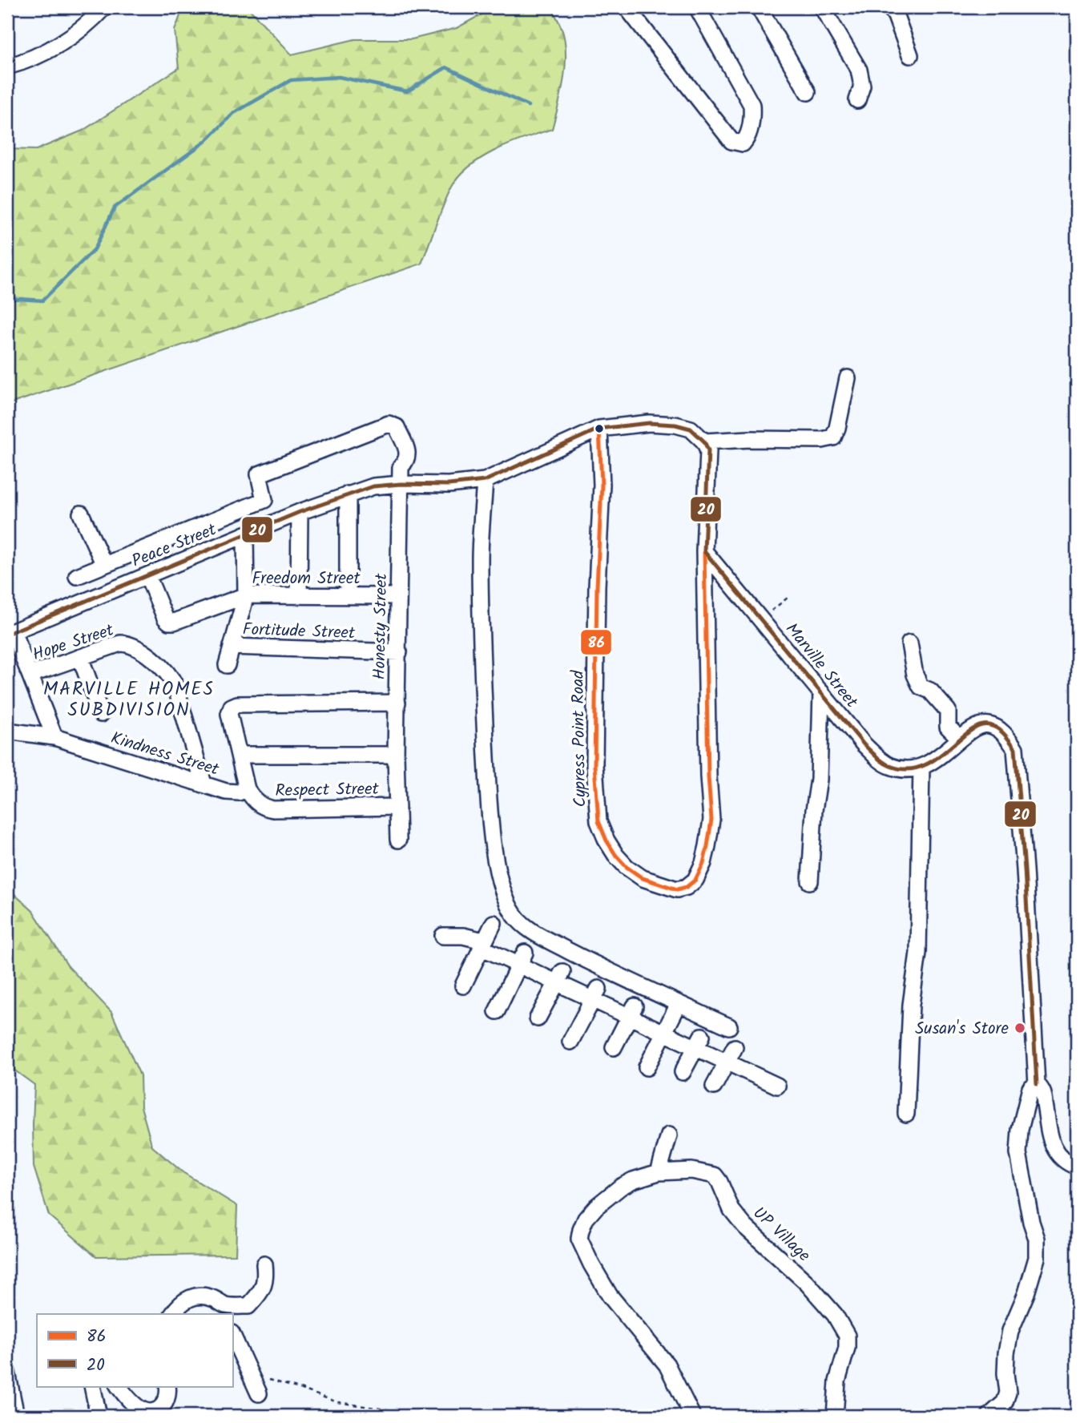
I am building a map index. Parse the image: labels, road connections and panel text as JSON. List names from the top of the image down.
{
  "streets": {
    "street": [
      "Peace Street",
      "Freedom Street",
      "Honesty Street",
      "Fortitude Street",
      "Hope Street",
      "Marville Street",
      "Cypress Point Road",
      "Kindness Street",
      "Respect Street",
      "UP Village"
    ]
  },
  "crossings": [
    ["Peace Street", "Freedom Street"],
    ["Peace Street", "Honesty Street"],
    ["Peace Street", "Fortitude Street"],
    ["Freedom Street", "Honesty Street"],
    ["Freedom Street", "Fortitude Street"],
    ["Honesty Street", "Fortitude Street"],
    ["Honesty Street", "Respect Street"],
    ["Hope Street", "Kindness Street"],
    ["Marville Street", "Cypress Point Road"],
    ["Kindness Street", "Respect Street"]
  ],
  "districts": ["MARVILLE HOMES SUBDIVISION"],
  "places": ["Susan's Store"],
  "lines": ["transit line 20", "transit line 86"],
  "legend": ["86", "20"]
}
